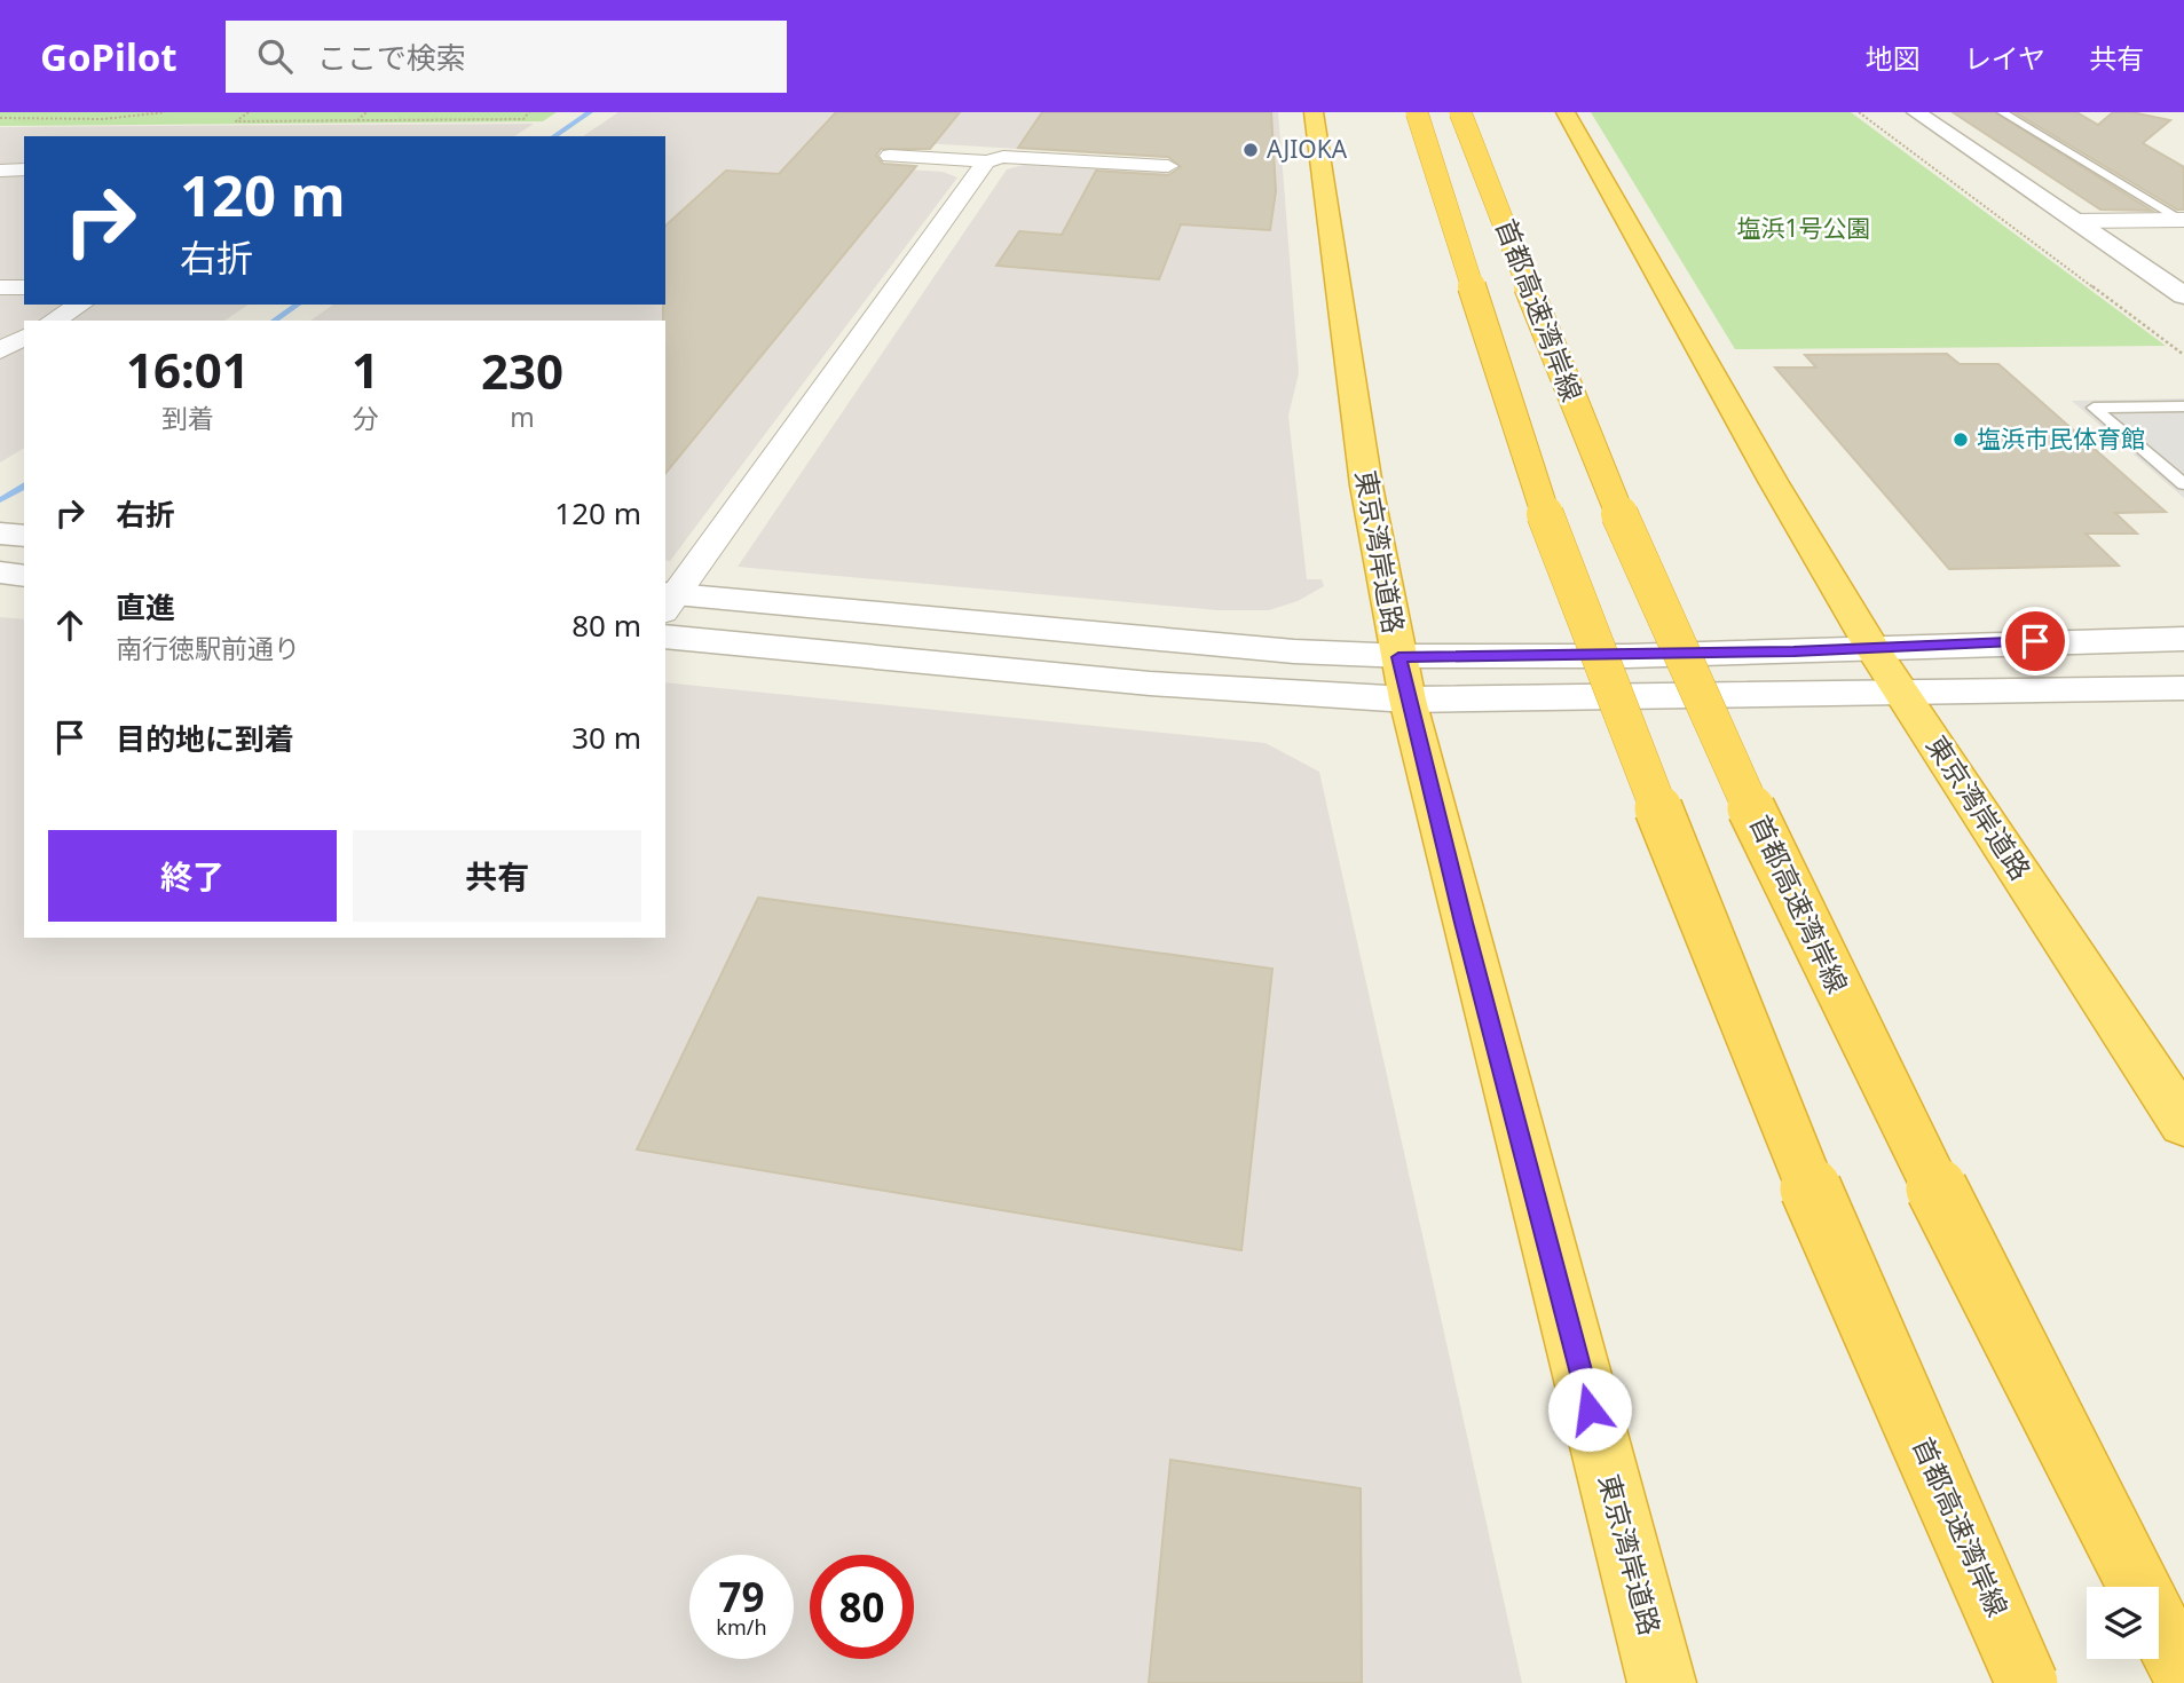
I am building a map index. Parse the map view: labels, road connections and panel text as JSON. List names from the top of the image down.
{
  "streets": {
    "highway": ["首都高速湾岸線", "東京湾岸道路"]
  },
  "parks": ["塩浜1号公園"],
  "places": ["AJIOKA", "塩浜市民体育館"],
  "page": {
    "header": "GoPilot",
    "search": "ここで検索",
    "nav": ["地図", "レイヤ", "共有"],
    "turn": ["120 m", "右折"],
    "eta": [
      "16:01",
      "到着",
      "1",
      "分",
      "230",
      "m"
    ],
    "list": [
      {
        "name": "右折",
        "value": "120 m"
      },
      {
        "name": "直進",
        "note": "南行徳駅前通り",
        "value": "80 m"
      },
      {
        "name": "目的地に到着",
        "value": "30 m"
      }
    ],
    "buttons": ["終了", "共有"],
    "speed": "79 km/h",
    "limit": "80"
  }
}
